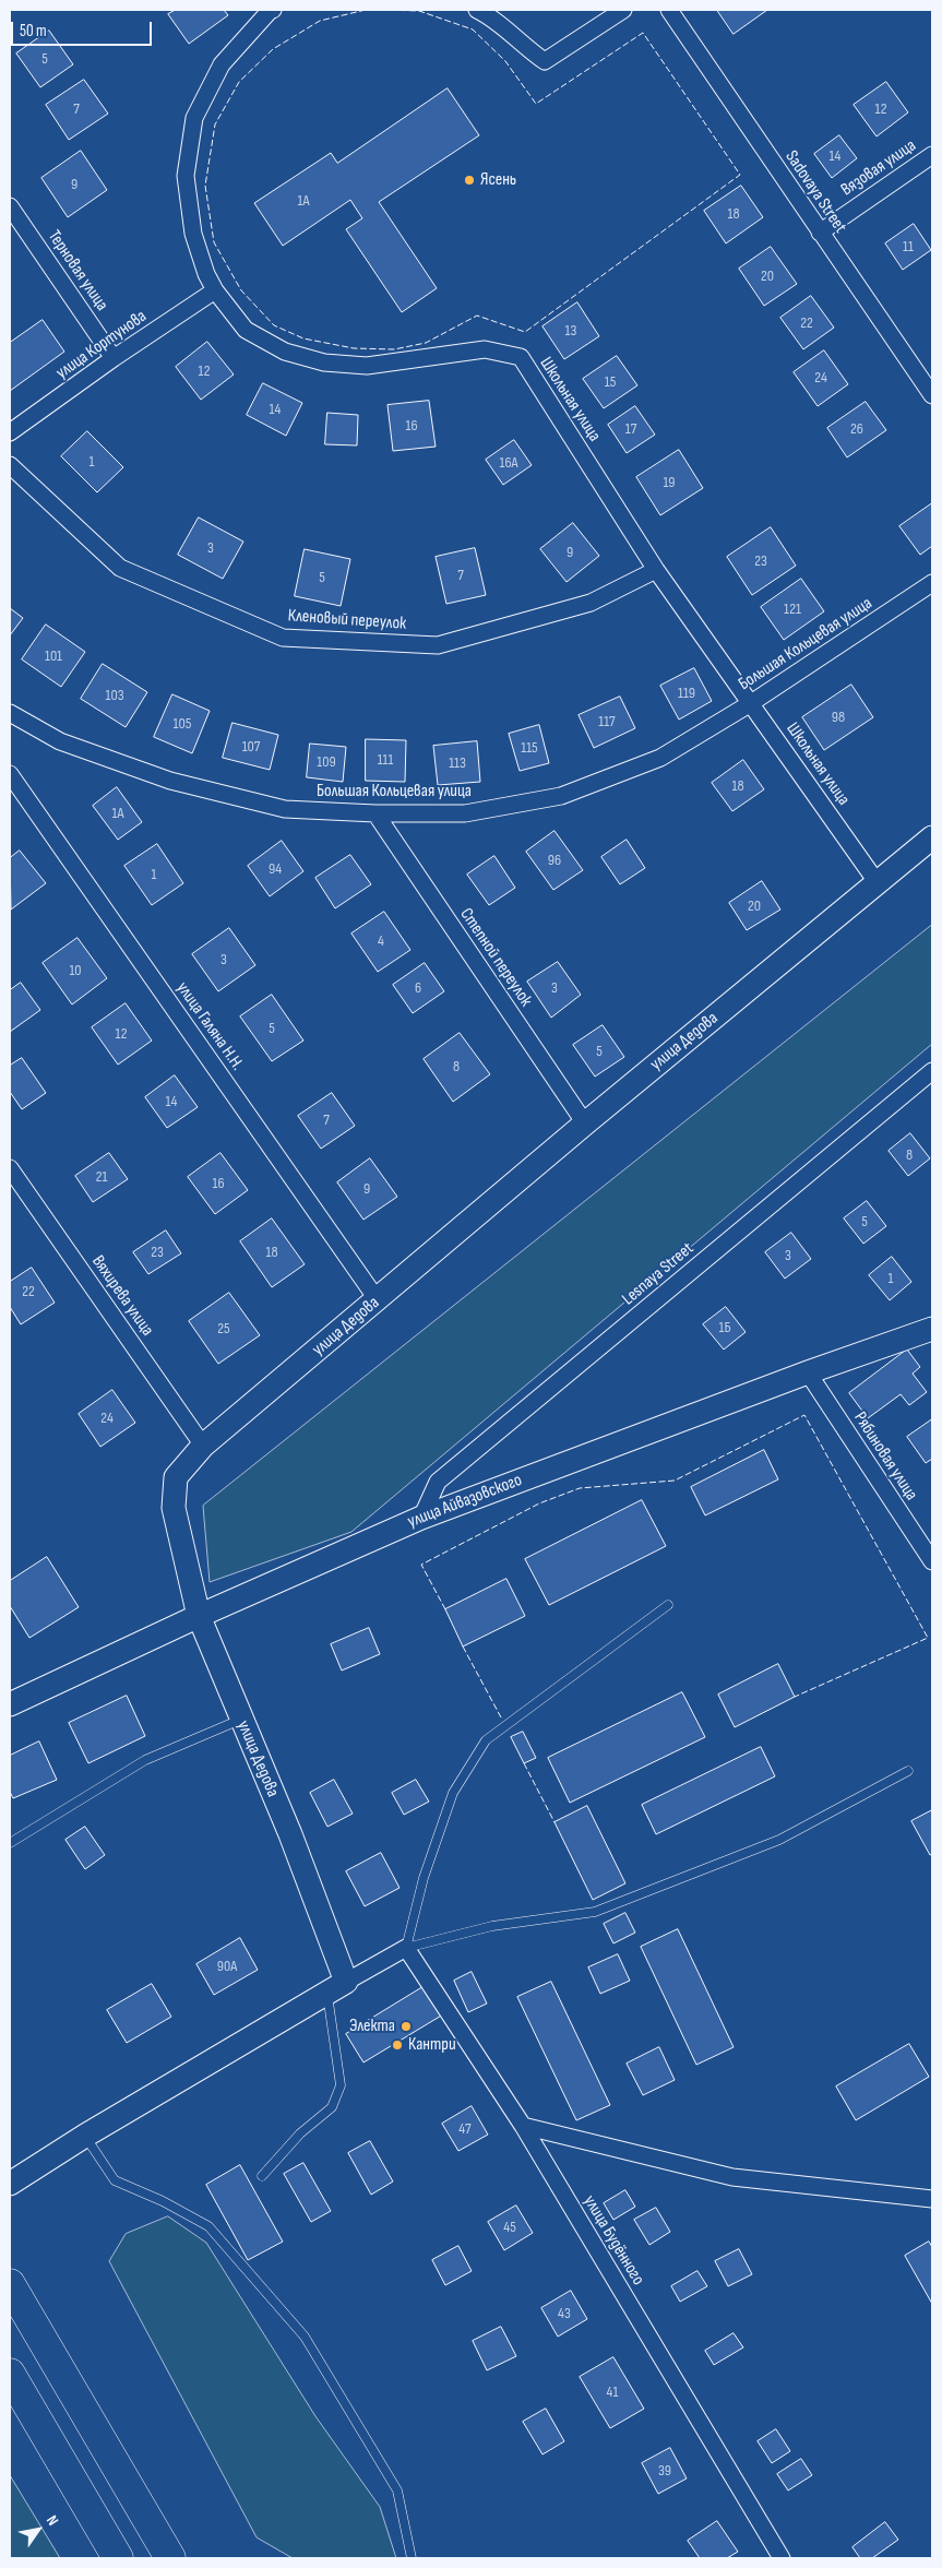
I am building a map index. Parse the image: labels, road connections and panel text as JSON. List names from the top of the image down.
{
  "streets": {
    "street": [
      "Вязовая улица",
      "Sadovaya Street",
      "Терновая улица",
      "улица Кортунова",
      "Школьная улица",
      "Кленовый переулок",
      "Большая Кольцевая улица",
      "Степной переулок",
      "улица Галяна Н.Н.",
      "улица Дедова",
      "Lesnaya Street",
      "Вяхирева улица",
      "Рябиновая улица",
      "улица Айвазовского",
      "улица Будённого"
    ]
  },
  "crossings": [
    ["Вязовая улица", "Sadovaya Street"],
    ["Терновая улица", "улица Кортунова"],
    ["улица Кортунова", "Школьная улица"],
    ["Школьная улица", "Кленовый переулок"],
    ["Школьная улица", "Большая Кольцевая улица"],
    ["Школьная улица", "улица Дедова"],
    ["Большая Кольцевая улица", "Степной переулок"],
    ["Степной переулок", "улица Дедова"],
    ["улица Галяна Н.Н.", "улица Дедова"],
    ["улица Дедова", "Вяхирева улица"],
    ["улица Дедова", "улица Айвазовского"],
    ["Lesnaya Street", "улица Айвазовского"],
    ["Рябиновая улица", "улица Айвазовского"]
  ],
  "places": ["Ясень", "Электа", "Кантри"],
  "house_numbers": [
    "5",
    "7",
    "12",
    "14",
    "9",
    "1А",
    "18",
    "11",
    "20",
    "22",
    "13",
    "12",
    "24",
    "15",
    "14",
    "16",
    "17",
    "26",
    "1",
    "16А",
    "19",
    "3",
    "9",
    "23",
    "7",
    "5",
    "121",
    "101",
    "119",
    "103",
    "98",
    "117",
    "105",
    "107",
    "115",
    "111",
    "109",
    "113",
    "18",
    "1А",
    "96",
    "94",
    "1",
    "20",
    "4",
    "3",
    "10",
    "6",
    "3",
    "5",
    "12",
    "5",
    "8",
    "14",
    "7",
    "8",
    "21",
    "16",
    "9",
    "5",
    "23",
    "18",
    "3",
    "1",
    "22",
    "1Б",
    "25",
    "24",
    "90А",
    "47",
    "45",
    "43",
    "41",
    "39"
  ],
  "scale_bar": "50 m",
  "north": "top right"
}
